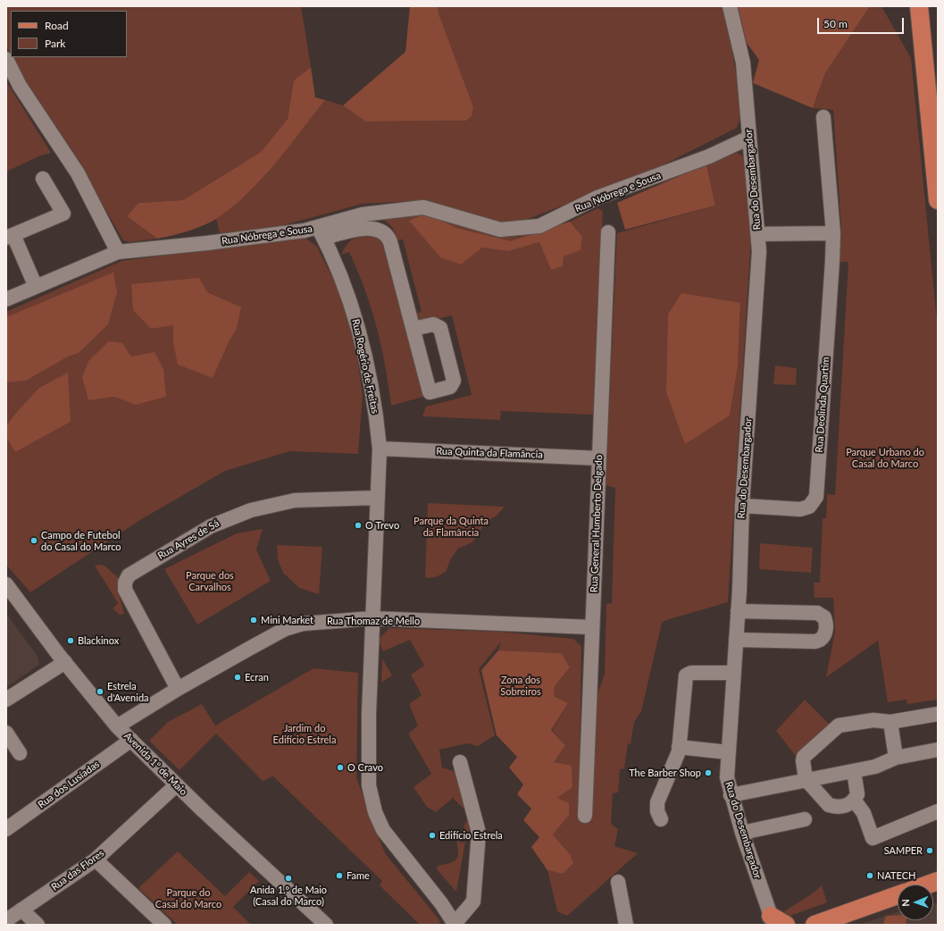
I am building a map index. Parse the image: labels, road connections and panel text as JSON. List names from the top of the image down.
{
  "streets": {
    "street": [
      "Rua do Desembargador",
      "Rua Nóbrega e Sousa",
      "Rua Rogério de Freitas",
      "Rua Deolinda Quartim",
      "Rua Quinta da Flamância",
      "Rua General Humberto Delgado",
      "Rua Ayres de Sá",
      "Rua Thomaz de Mello",
      "Avenida 1º de Maio",
      "Rua dos Lusíadas",
      "Rua das Flores"
    ]
  },
  "crossings": [
    ["Rua do Desembargador", "Rua Nóbrega e Sousa"],
    ["Rua do Desembargador", "Rua Deolinda Quartim"],
    ["Rua Nóbrega e Sousa", "Rua Rogério de Freitas"],
    ["Rua Rogério de Freitas", "Rua Quinta da Flamância"],
    ["Rua Rogério de Freitas", "Rua Ayres de Sá"],
    ["Rua Rogério de Freitas", "Rua Thomaz de Mello"],
    ["Rua Quinta da Flamância", "Rua General Humberto Delgado"],
    ["Rua General Humberto Delgado", "Rua Thomaz de Mello"],
    ["Rua Ayres de Sá", "Rua Thomaz de Mello"],
    ["Rua Thomaz de Mello", "Avenida 1º de Maio"],
    ["Avenida 1º de Maio", "Rua dos Lusíadas"],
    ["Avenida 1º de Maio", "Rua das Flores"]
  ],
  "parks": [
    "Parque Urbano do Casal do Marco",
    "Parque da Quinta da Flamância",
    "Parque dos Carvalhos",
    "Zona dos Sobreiros",
    "Jardim do Edifício Estrela",
    "Parque do Casal do Marco"
  ],
  "places": [
    "O Trevo",
    "Campo de Futebol do Casal do Marco",
    "Mini Market",
    "Blackinox",
    "Ecran",
    "Estrela d'Avenida",
    "O Cravo",
    "The Barber Shop",
    "Edifício Estrela",
    "SAMPER",
    "Fame",
    "NATECH",
    "Anida 1.º de Maio (Casal do Marco)"
  ],
  "legend": ["Road", "Park"],
  "scale_bar": "50 m",
  "north": "left"
}
